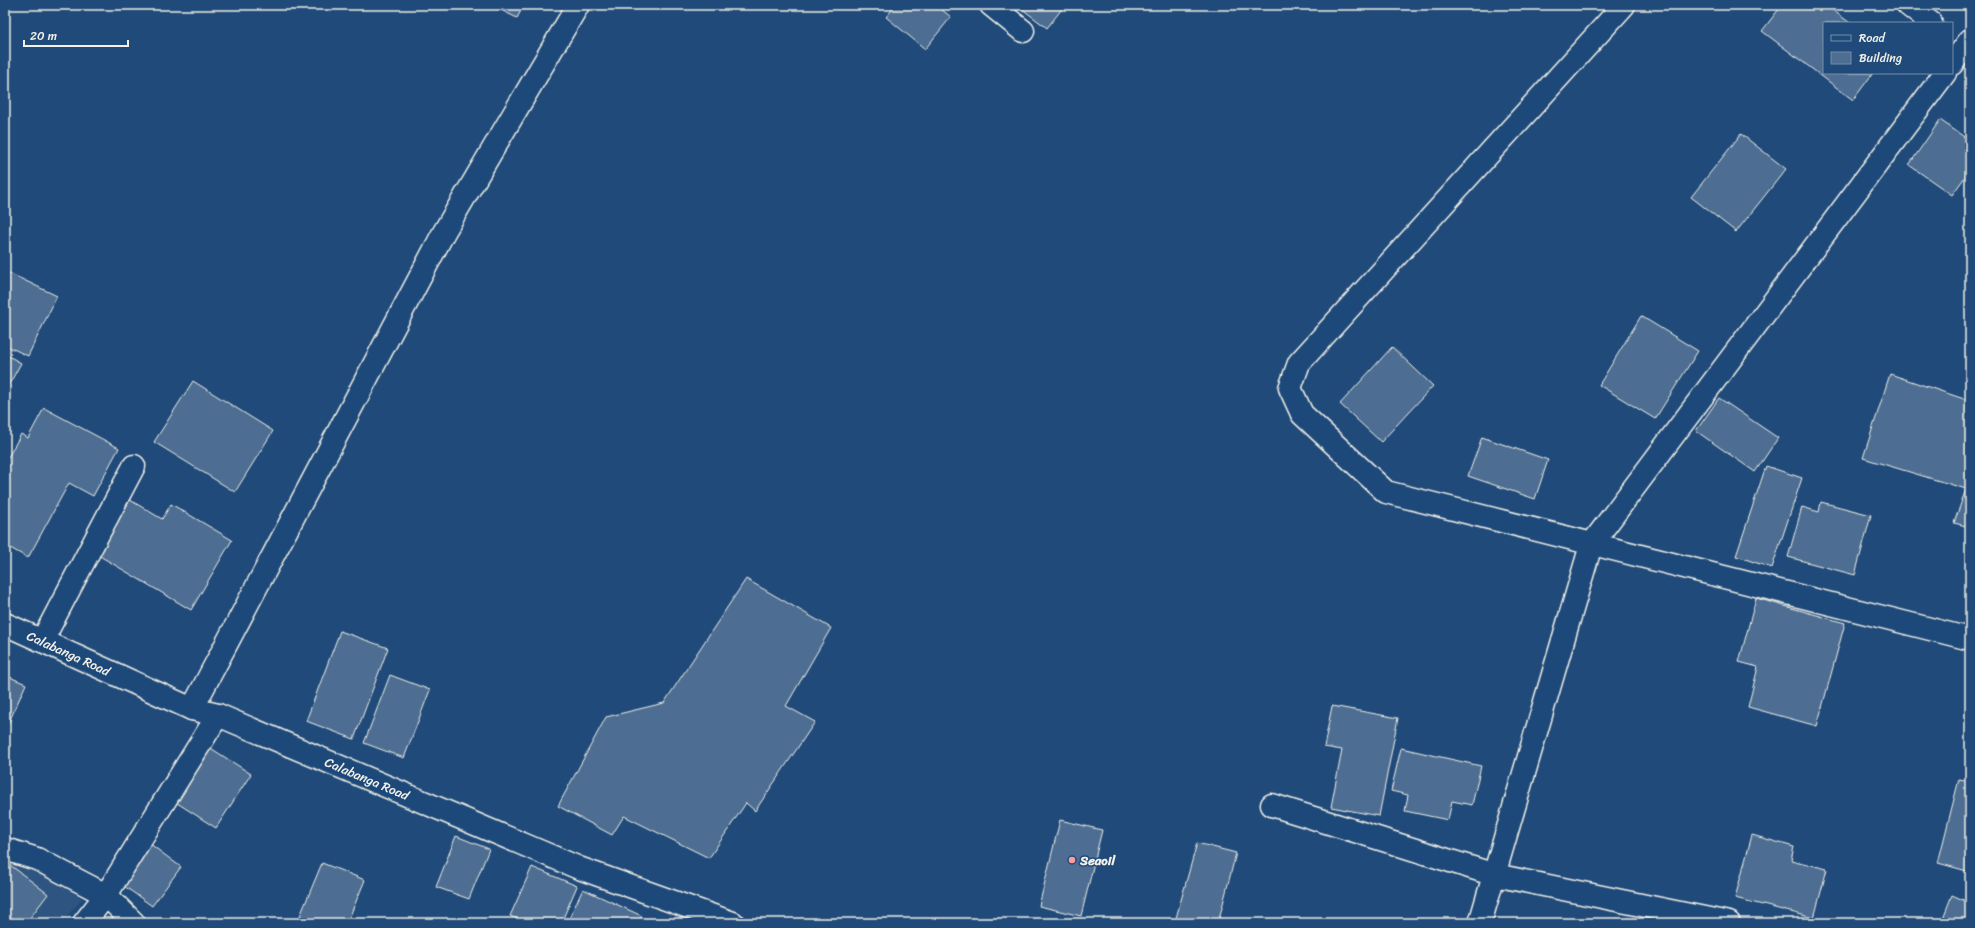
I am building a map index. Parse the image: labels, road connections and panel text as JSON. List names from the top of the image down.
{
  "streets": {
    "street": ["Calabanga Road"]
  },
  "places": ["Seaoil"],
  "legend": ["Road", "Building"],
  "scale_bar": "20 m"
}
